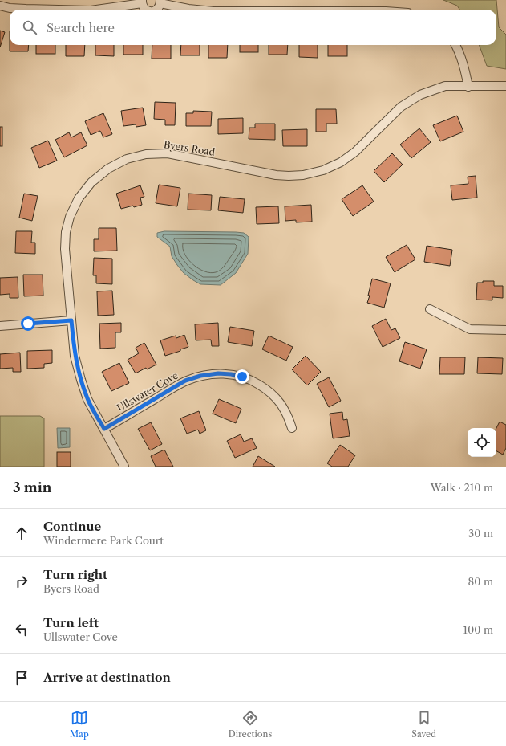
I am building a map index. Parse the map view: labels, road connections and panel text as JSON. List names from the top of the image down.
{
  "streets": {
    "street": ["Byers Road", "Ullswater Cove"]
  },
  "crossings": [
    ["Byers Road", "Ullswater Cove"]
  ],
  "page": {
    "search": "Search here",
    "heading": ["3 min", "Walk · 210 m"],
    "list": [
      ["Continue", "Windermere Park Court", "30 m"],
      ["Turn right", "Byers Road", "80 m"],
      ["Turn left", "Ullswater Cove", "100 m"],
      "Arrive at destination"
    ],
    "nav": ["Map", "Directions", "Saved"]
  }
}
